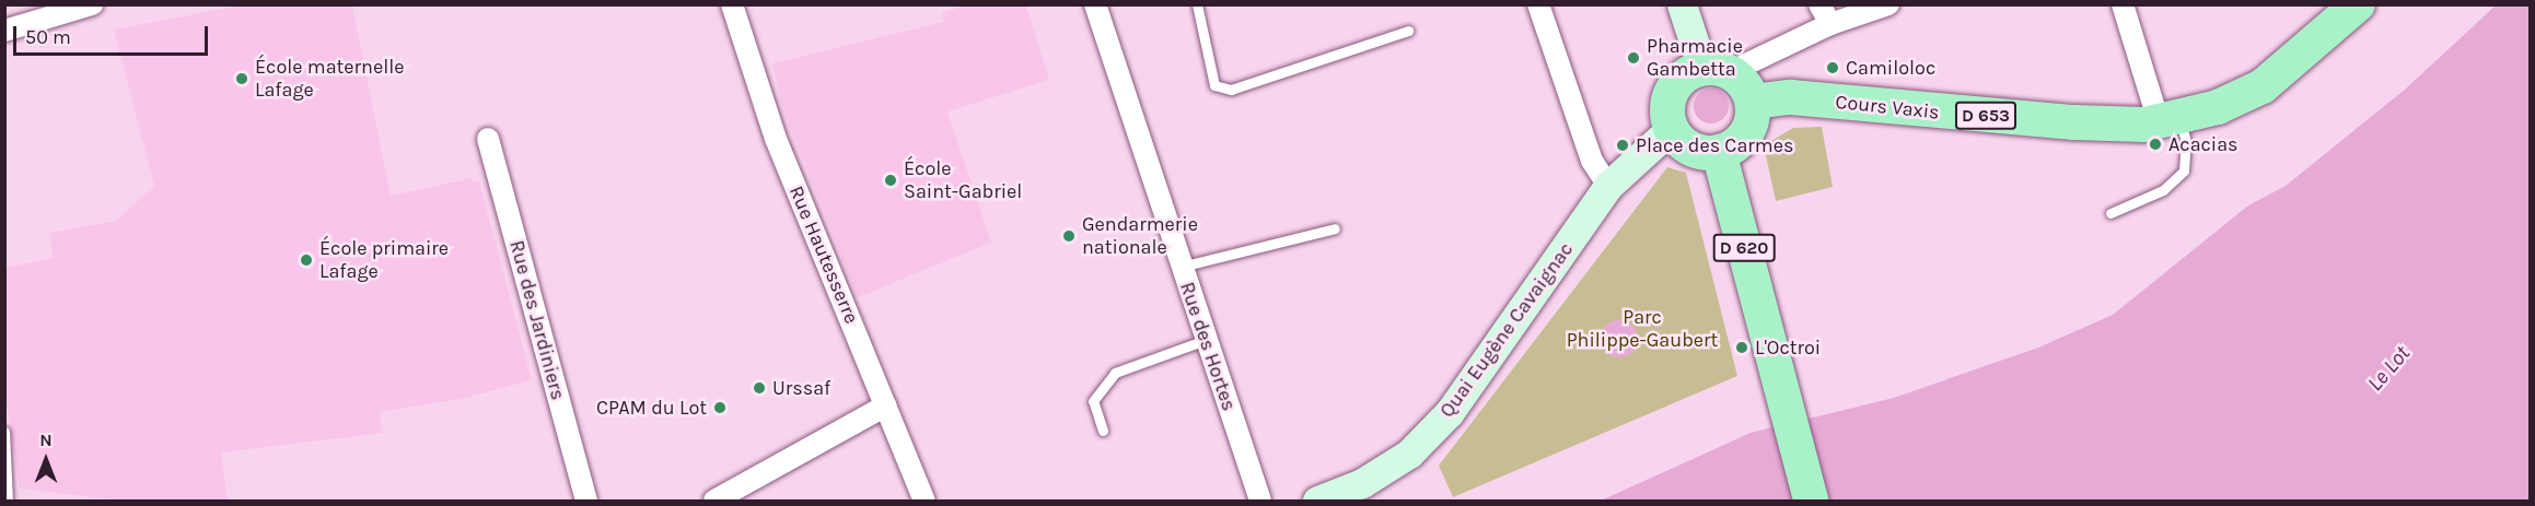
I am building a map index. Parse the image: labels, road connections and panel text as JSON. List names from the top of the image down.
{
  "streets": {
    "main road": ["Cours Vaxis", "D 653", "D 620"],
    "street": [
      "Rue Hautesserre",
      "Rue des Jardiniers",
      "Quai Eugène Cavaignac",
      "Rue des Hortes"
    ]
  },
  "crossings": [
    ["Cours Vaxis", "D 620"],
    ["Cours Vaxis", "Quai Eugène Cavaignac"],
    ["D 620", "Quai Eugène Cavaignac"]
  ],
  "water": ["Le Lot"],
  "parks": ["Parc Philippe-Gaubert"],
  "places": [
    "Pharmacie Gambetta",
    "Camiloloc",
    "École maternelle Lafage",
    "Acacias",
    "Place des Carmes",
    "École Saint-Gabriel",
    "Gendarmerie nationale",
    "École primaire Lafage",
    "L'Octroi",
    "Urssaf",
    "CPAM du Lot"
  ],
  "scale_bar": "50 m",
  "north": "top"
}
